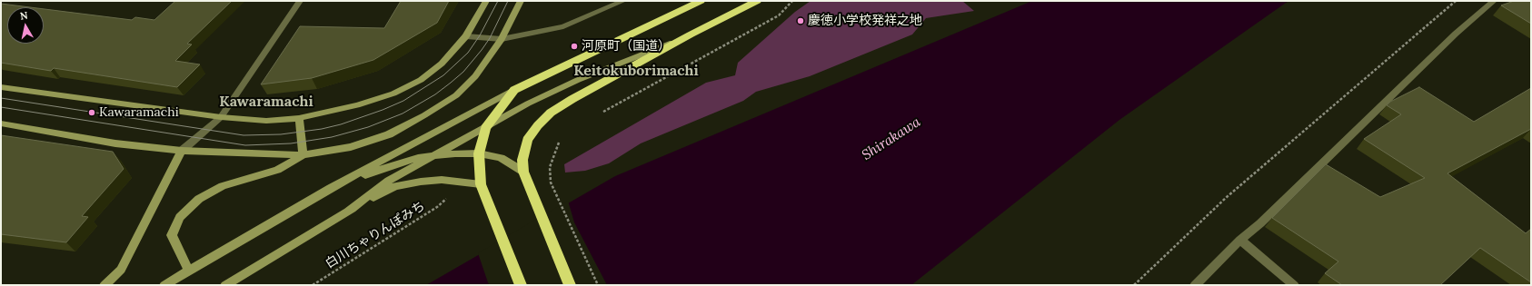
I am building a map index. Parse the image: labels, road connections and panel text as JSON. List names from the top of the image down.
{
  "streets": {
    "path": ["白川ちゃりんぽみち"]
  },
  "districts": ["Keitokuborimachi", "Kawaramachi"],
  "water": ["Shirakawa"],
  "places": ["慶徳小学校発祥之地", "河原町（国道）", "Kawaramachi"],
  "north": "top"
}
